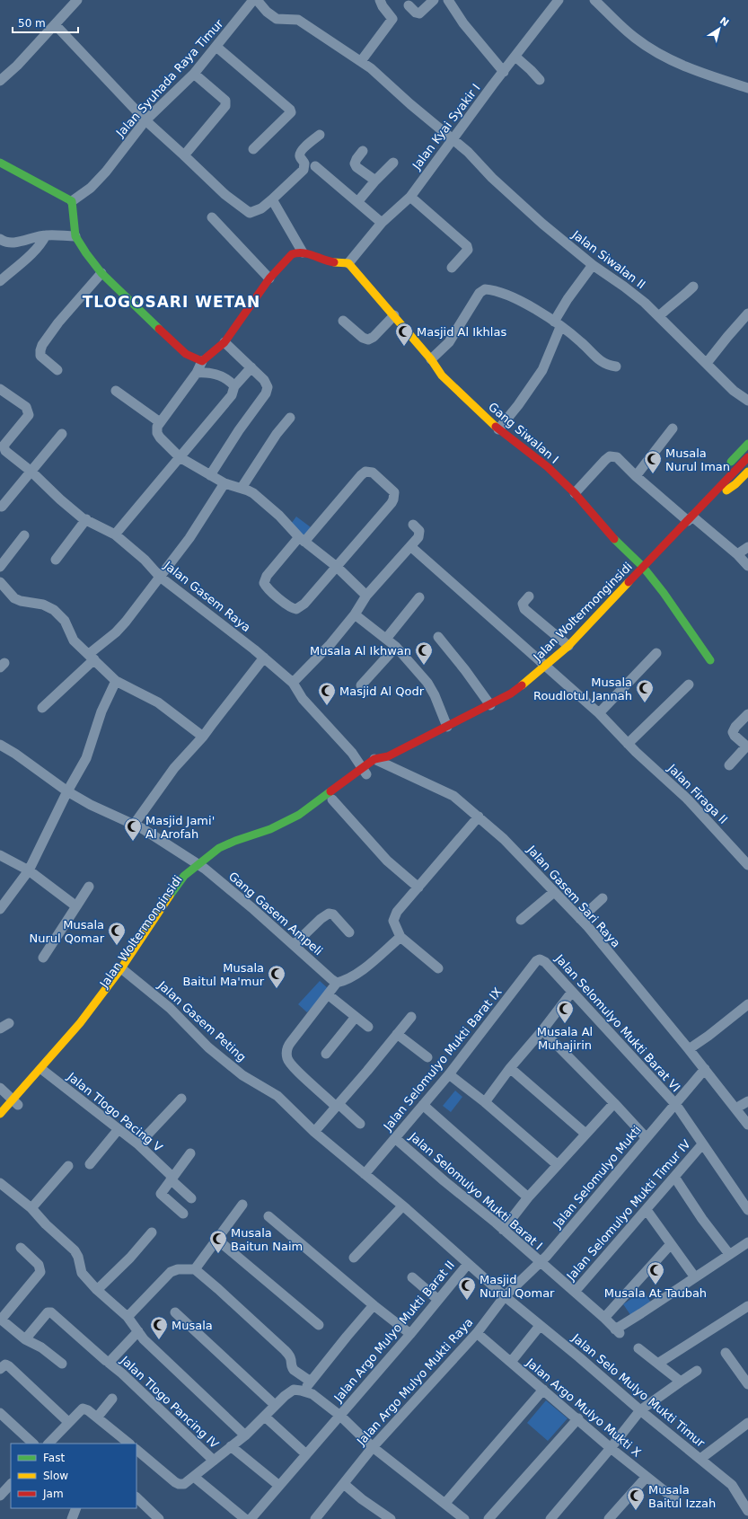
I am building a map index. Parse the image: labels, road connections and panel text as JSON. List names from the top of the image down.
{
  "streets": {
    "main road": ["Gang Siwalan I", "Jalan Woltermonginsidi"],
    "street": [
      "Jalan Syuhada Raya Timur",
      "Jalan Kyai Syakir I",
      "Jalan Siwalan II",
      "Jalan Gasem Raya",
      "Jalan Firaga II",
      "Jalan Gasem Sari Raya",
      "Gang Gasem Ampeli",
      "Jalan Gasem Peting",
      "Jalan Selomulyo Mukti Barat VI",
      "Jalan Selomulyo Mukti Barat IX",
      "Jalan Tlogo Pacing V",
      "Jalan Selomulyo Mukti",
      "Jalan Selomulyo Mukti Barat I",
      "Jalan Selomulyo Mukti Timur IV",
      "Jalan Argo Mulyo Mukti Barat II",
      "Jalan Argo Mulyo Mukti Raya",
      "Jalan Selo Mulyo Mukti Timur",
      "Jalan Tlogo Pancing IV",
      "Jalan Argo Mulyo Mukti X"
    ]
  },
  "crossings": [
    ["Jalan Kyai Syakir I", "Jalan Siwalan II"],
    ["Jalan Kyai Syakir I", "Gang Siwalan I"],
    ["Gang Siwalan I", "Jalan Woltermonginsidi"],
    ["Jalan Gasem Raya", "Jalan Woltermonginsidi"],
    ["Jalan Woltermonginsidi", "Jalan Firaga II"],
    ["Jalan Woltermonginsidi", "Jalan Gasem Sari Raya"],
    ["Jalan Woltermonginsidi", "Gang Gasem Ampeli"],
    ["Jalan Woltermonginsidi", "Jalan Gasem Peting"],
    ["Jalan Woltermonginsidi", "Jalan Tlogo Pacing V"],
    ["Jalan Gasem Sari Raya", "Jalan Selomulyo Mukti"],
    ["Jalan Gasem Peting", "Jalan Selomulyo Mukti Barat IX"],
    ["Jalan Gasem Peting", "Jalan Selo Mulyo Mukti Timur"],
    ["Jalan Selomulyo Mukti Barat VI", "Jalan Selomulyo Mukti Barat IX"],
    ["Jalan Selomulyo Mukti Barat VI", "Jalan Selomulyo Mukti"],
    ["Jalan Selomulyo Mukti Barat VI", "Jalan Selomulyo Mukti Timur IV"],
    ["Jalan Selomulyo Mukti Barat IX", "Jalan Selomulyo Mukti Barat I"],
    ["Jalan Selomulyo Mukti", "Jalan Selomulyo Mukti Barat I"],
    ["Jalan Selomulyo Mukti", "Jalan Argo Mulyo Mukti Raya"],
    ["Jalan Selomulyo Mukti", "Jalan Selo Mulyo Mukti Timur"],
    ["Jalan Selomulyo Mukti Barat I", "Jalan Selomulyo Mukti Timur IV"],
    ["Jalan Argo Mulyo Mukti Barat II", "Jalan Selo Mulyo Mukti Timur"],
    ["Jalan Argo Mulyo Mukti Raya", "Jalan Selo Mulyo Mukti Timur"],
    ["Jalan Argo Mulyo Mukti Raya", "Jalan Argo Mulyo Mukti X"]
  ],
  "districts": ["TLOGOSARI WETAN"],
  "places": {
    "mosque": [
      "Masjid Al Ikhlas",
      "Musala Nurul Iman",
      "Musala Al Ikhwan",
      "Musala Roudlotul Jannah",
      "Masjid Al Qodr",
      "Masjid Jami' Al Arofah",
      "Musala Nurul Qomar",
      "Musala Baitul Ma'mur",
      "Musala Al Muhajirin",
      "Musala Baitun Naim",
      "Musala At Taubah",
      "Masjid Nurul Qomar",
      "Musala",
      "Musala Baitul Izzah"
    ]
  },
  "legend": ["Fast", "Slow", "Jam"],
  "scale_bar": "50 m",
  "north": "top right"
}
